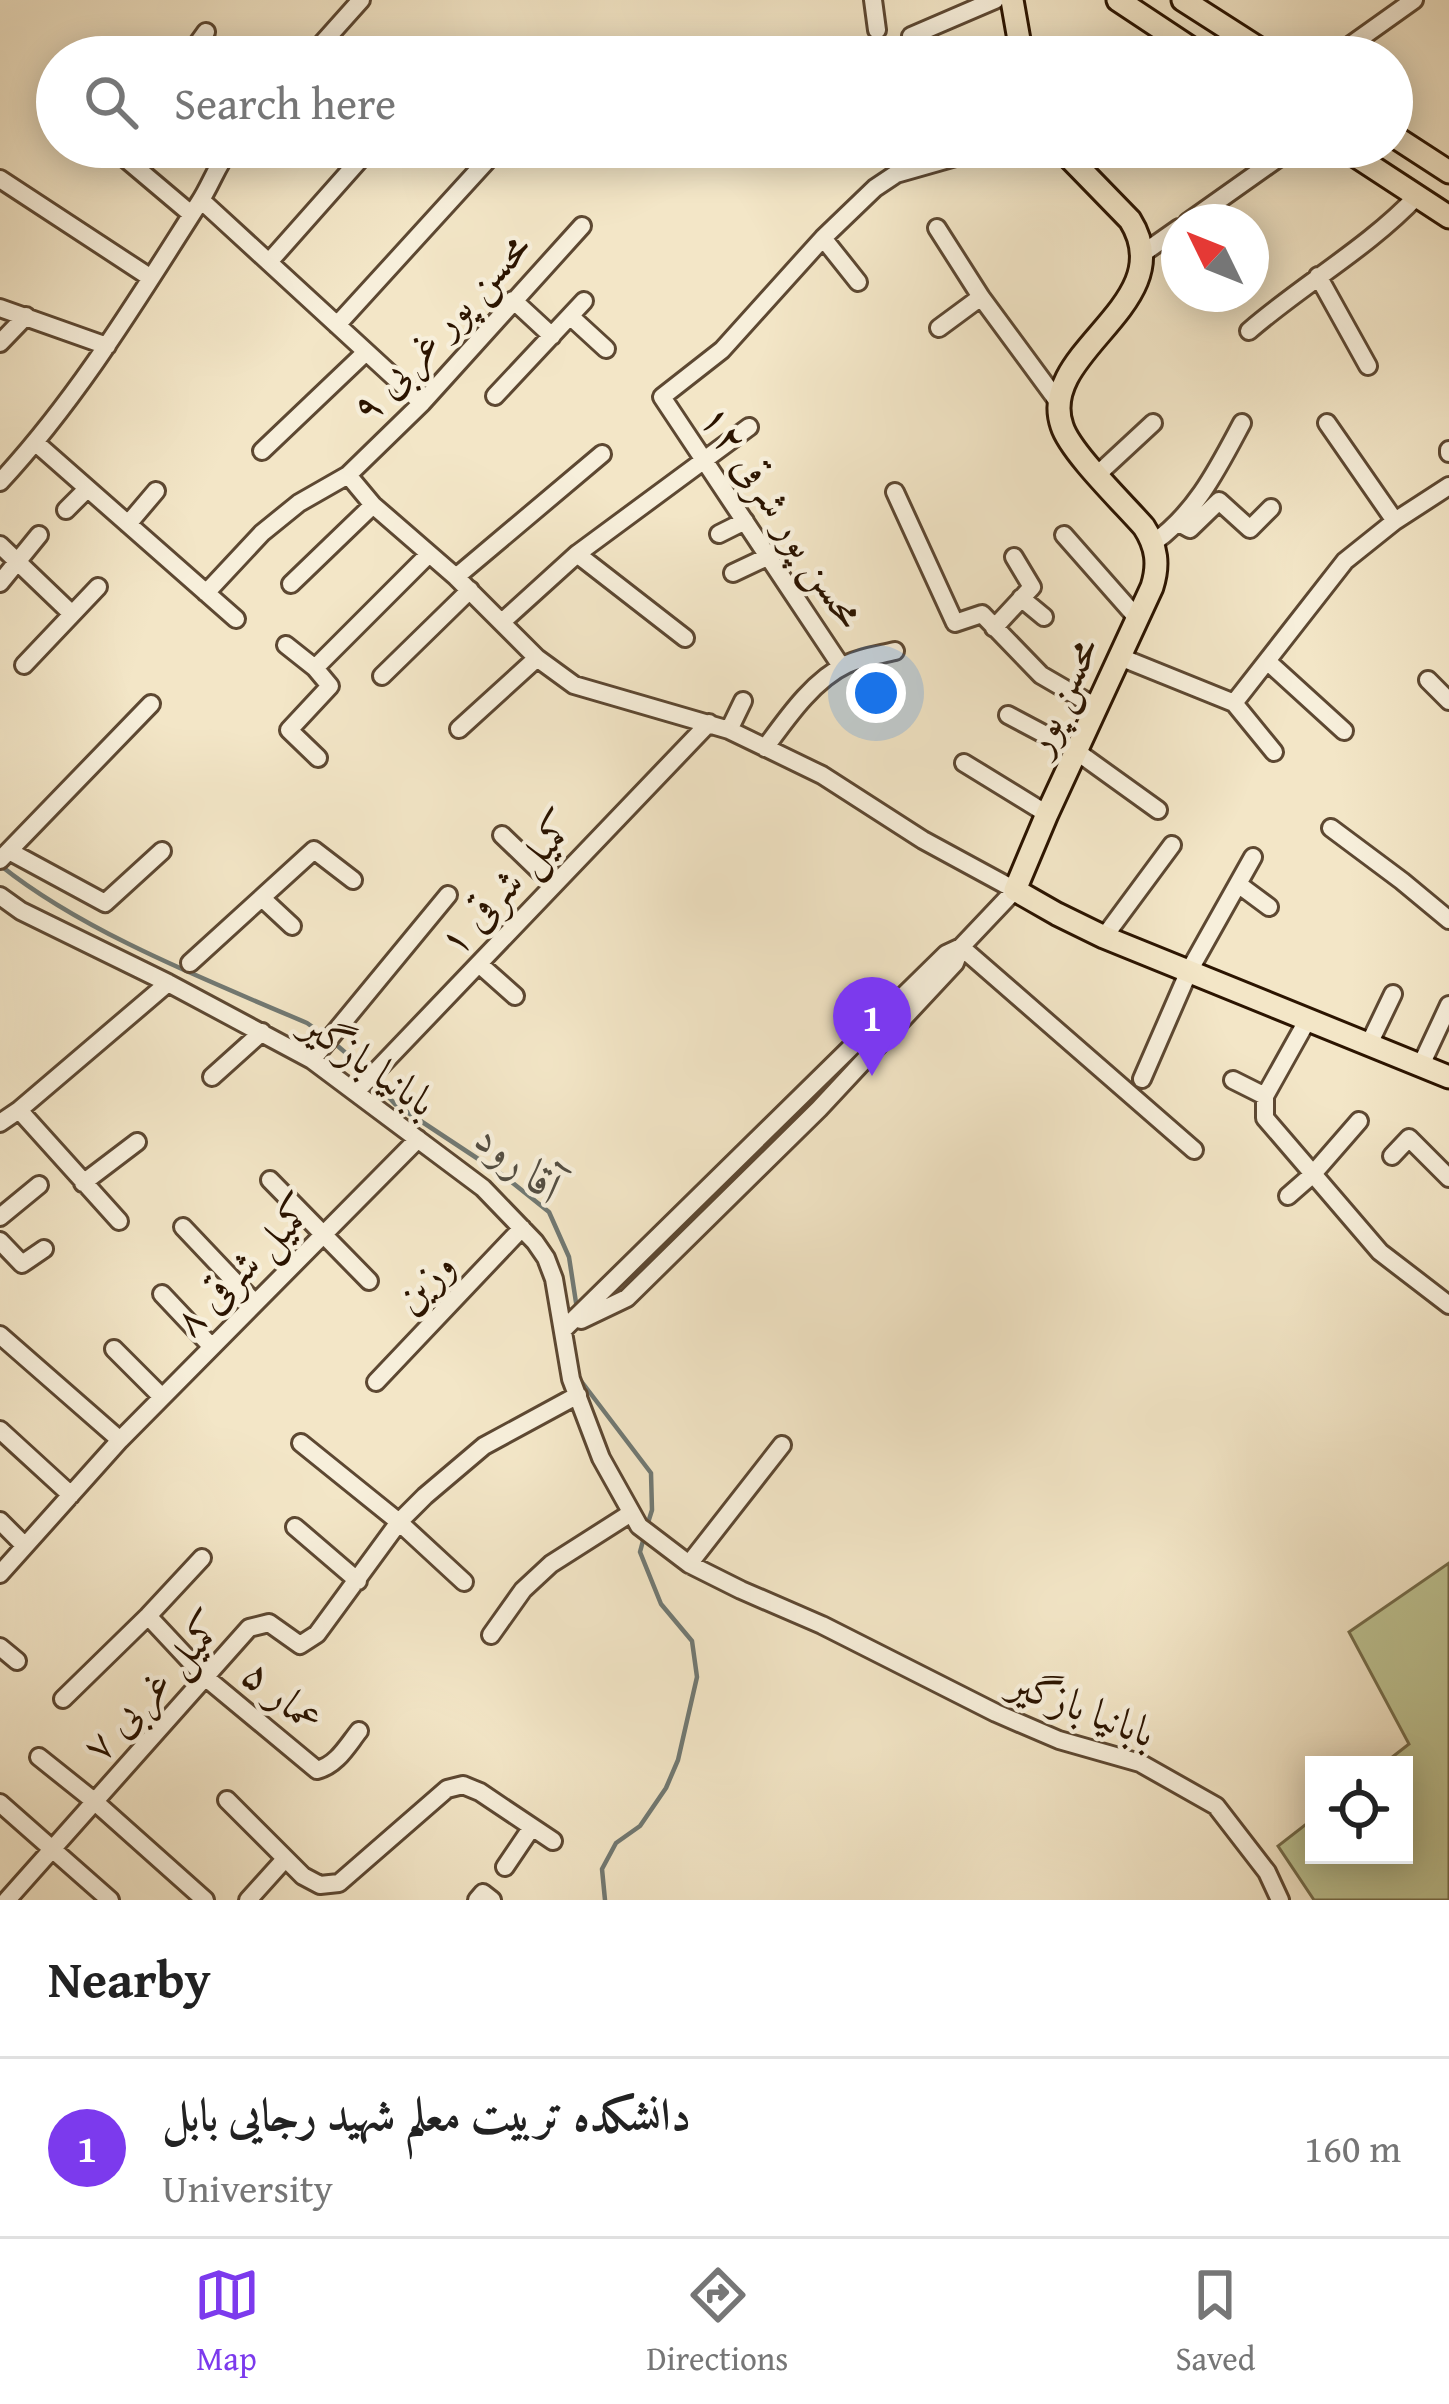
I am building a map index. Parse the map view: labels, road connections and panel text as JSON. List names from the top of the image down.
{
  "streets": {
    "main road": ["محسن پور"],
    "street": [
      "محسن پور غربی ۹",
      "محسن پور شرقی ۱۲",
      "کمیل شرقی ۱",
      "بابانیا بازگیر",
      "کمیل شرقی ۸",
      "وزین",
      "کمیل غربی ۷",
      "عمار ۵"
    ]
  },
  "crossings": [
    ["کمیل شرقی ۱", "بابانیا بازگیر"],
    ["بابانیا بازگیر", "کمیل شرقی ۸"],
    ["بابانیا بازگیر", "وزین"],
    ["بابانیا بازگیر", "کمیل غربی ۷"],
    ["کمیل غربی ۷", "عمار ۵"]
  ],
  "water": ["آقا رود"],
  "north": "top left",
  "page": {
    "search": "Search here",
    "pins": "1",
    "heading": "Nearby",
    "list": [
      {
        "mark": "1",
        "name": "دانشکده تربیت معلم شهید رجایی بابل",
        "note": "University",
        "value": "160 m"
      }
    ],
    "nav": ["Map", "Directions", "Saved"]
  }
}
